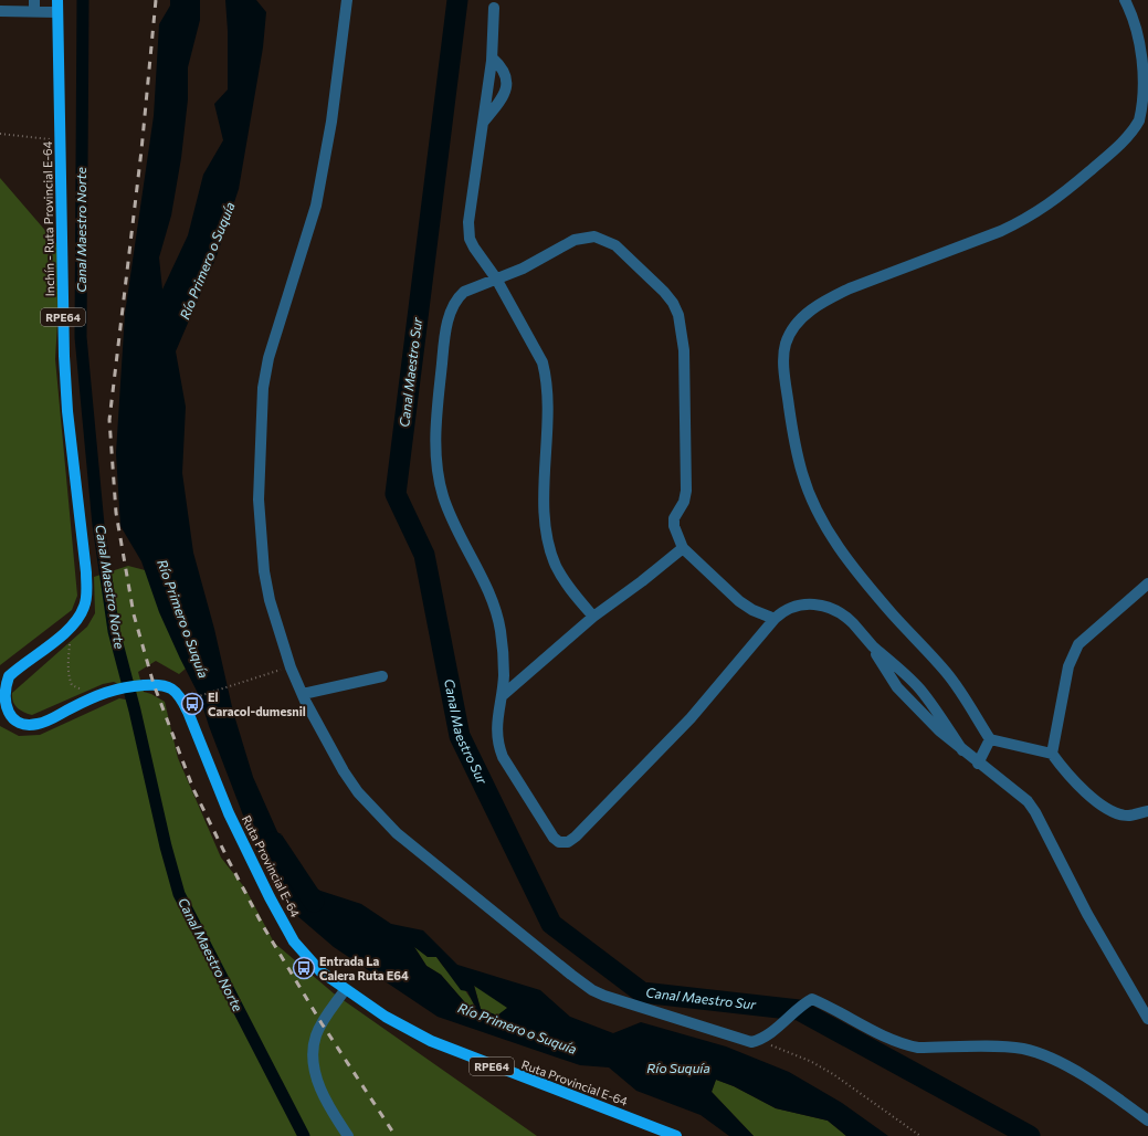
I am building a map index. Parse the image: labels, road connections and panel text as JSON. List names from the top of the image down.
{
  "streets": {
    "main road": ["Inchín - Ruta Provincial E-64", "RPE64", "Ruta Provincial E-64"]
  },
  "crossings": [
    ["Inchín - Ruta Provincial E-64", "Ruta Provincial E-64"]
  ],
  "water": [
    "Canal Maestro Norte",
    "Río Primero o Suquía",
    "Canal Maestro Sur",
    "Río Suquía"
  ],
  "places": {
    "bus stop": ["El Caracol-dumesnil", "Entrada La Calera Ruta E64"]
  }
}
